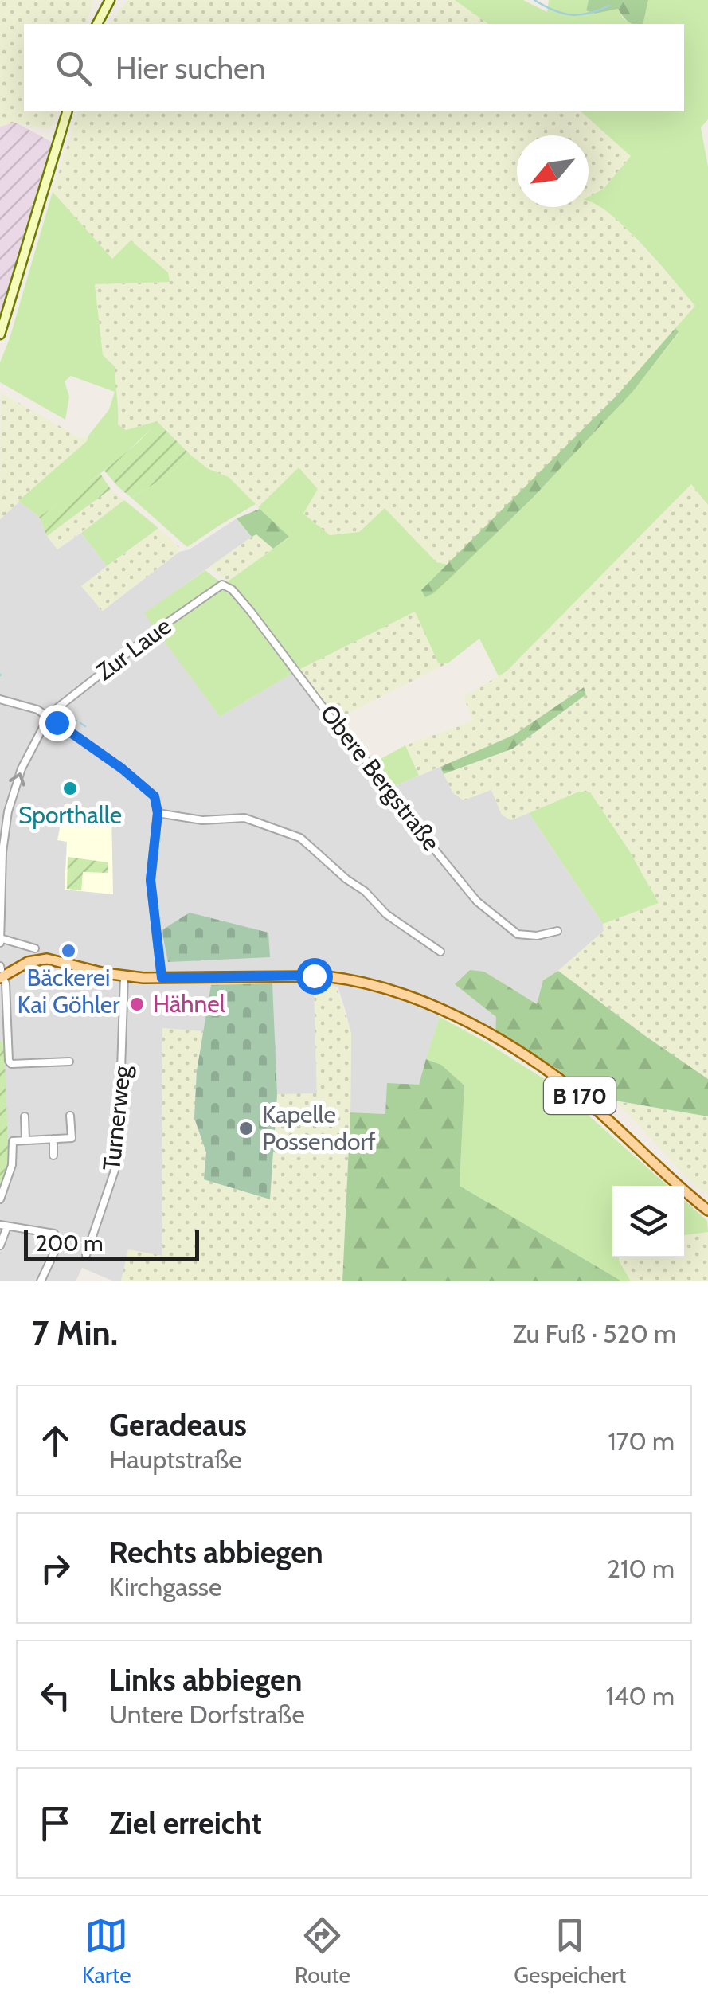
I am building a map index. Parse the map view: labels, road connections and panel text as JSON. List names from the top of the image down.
{
  "streets": {
    "main road": ["B 170"],
    "street": ["Zur Laue", "Obere Bergstraße", "Turnerweg"]
  },
  "crossings": [
    ["Zur Laue", "Obere Bergstraße"],
    ["B 170", "Turnerweg"]
  ],
  "places": [
    "Sporthalle",
    "Bäckerei Kai Göhler",
    "Hähnel",
    "Kapelle Possendorf"
  ],
  "scale_bar": "200 m",
  "north": "bottom left",
  "page": {
    "search": "Hier suchen",
    "scale": "200 m",
    "heading": ["7 Min.", "Zu Fuß · 520 m"],
    "list": [
      ["Geradeaus", "Hauptstraße", "170 m"],
      ["Rechts abbiegen", "Kirchgasse", "210 m"],
      ["Links abbiegen", "Untere Dorfstraße", "140 m"],
      "Ziel erreicht"
    ],
    "nav": ["Karte", "Route", "Gespeichert"]
  }
}
